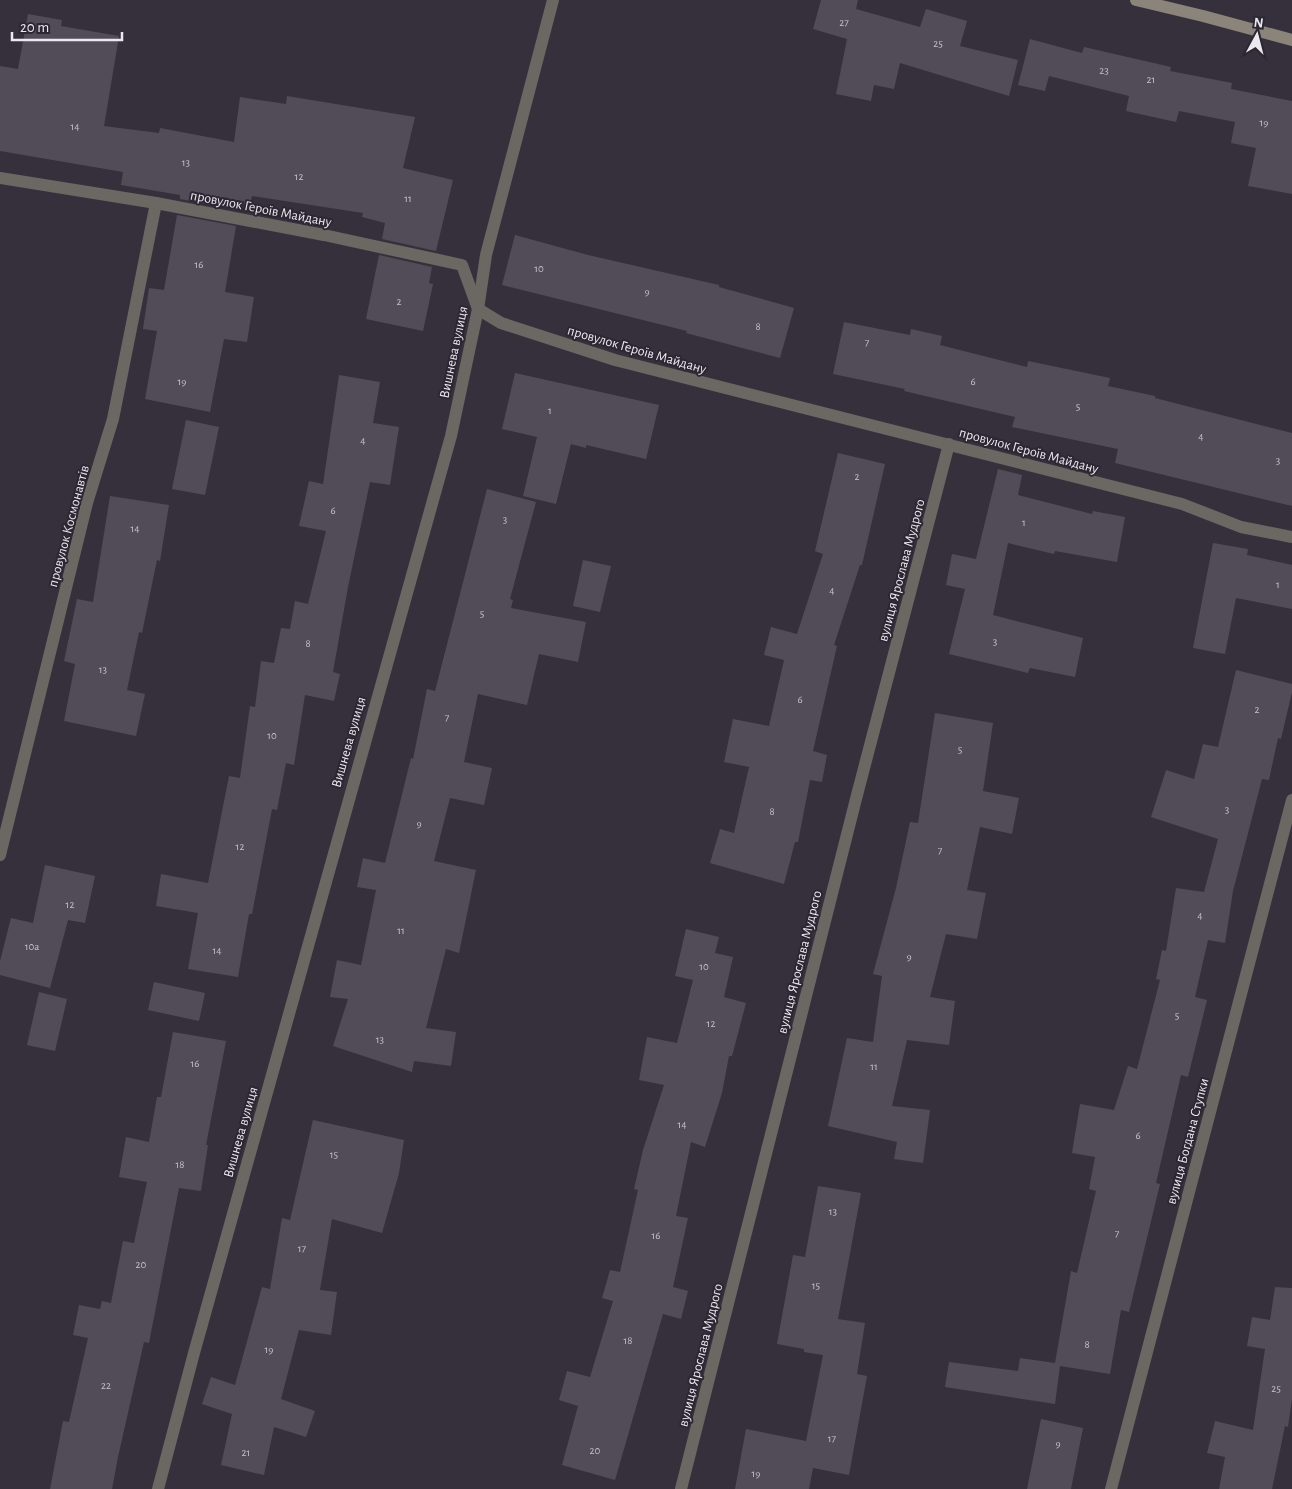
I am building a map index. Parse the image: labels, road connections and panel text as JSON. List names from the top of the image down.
{
  "streets": {
    "street": [
      "провулок Героїв Майдану",
      "Вишнева вулиця",
      "провулок Космонавтів",
      "вулиця Ярослава Мудрого",
      "вулиця Богдана Ступки"
    ]
  },
  "crossings": [
    ["провулок Героїв Майдану", "Вишнева вулиця"],
    ["провулок Героїв Майдану", "провулок Космонавтів"],
    ["провулок Героїв Майдану", "вулиця Ярослава Мудрого"]
  ],
  "house_numbers": [
    "27",
    "25",
    "23",
    "21",
    "19",
    "14",
    "13",
    "12",
    "11",
    "16",
    "10",
    "9",
    "2",
    "8",
    "7",
    "19",
    "6",
    "5",
    "1",
    "4",
    "4",
    "3",
    "2",
    "6",
    "3",
    "1",
    "14",
    "1",
    "4",
    "5",
    "3",
    "8",
    "13",
    "6",
    "2",
    "7",
    "10",
    "5",
    "3",
    "8",
    "9",
    "12",
    "7",
    "12",
    "4",
    "11",
    "10а",
    "14",
    "9",
    "10",
    "5",
    "12",
    "13",
    "16",
    "11",
    "14",
    "6",
    "15",
    "18",
    "13",
    "7",
    "16",
    "17",
    "20",
    "15",
    "18",
    "8",
    "19",
    "22",
    "25",
    "17",
    "9",
    "20",
    "21",
    "19"
  ],
  "scale_bar": "20 m",
  "north": "top"
}
